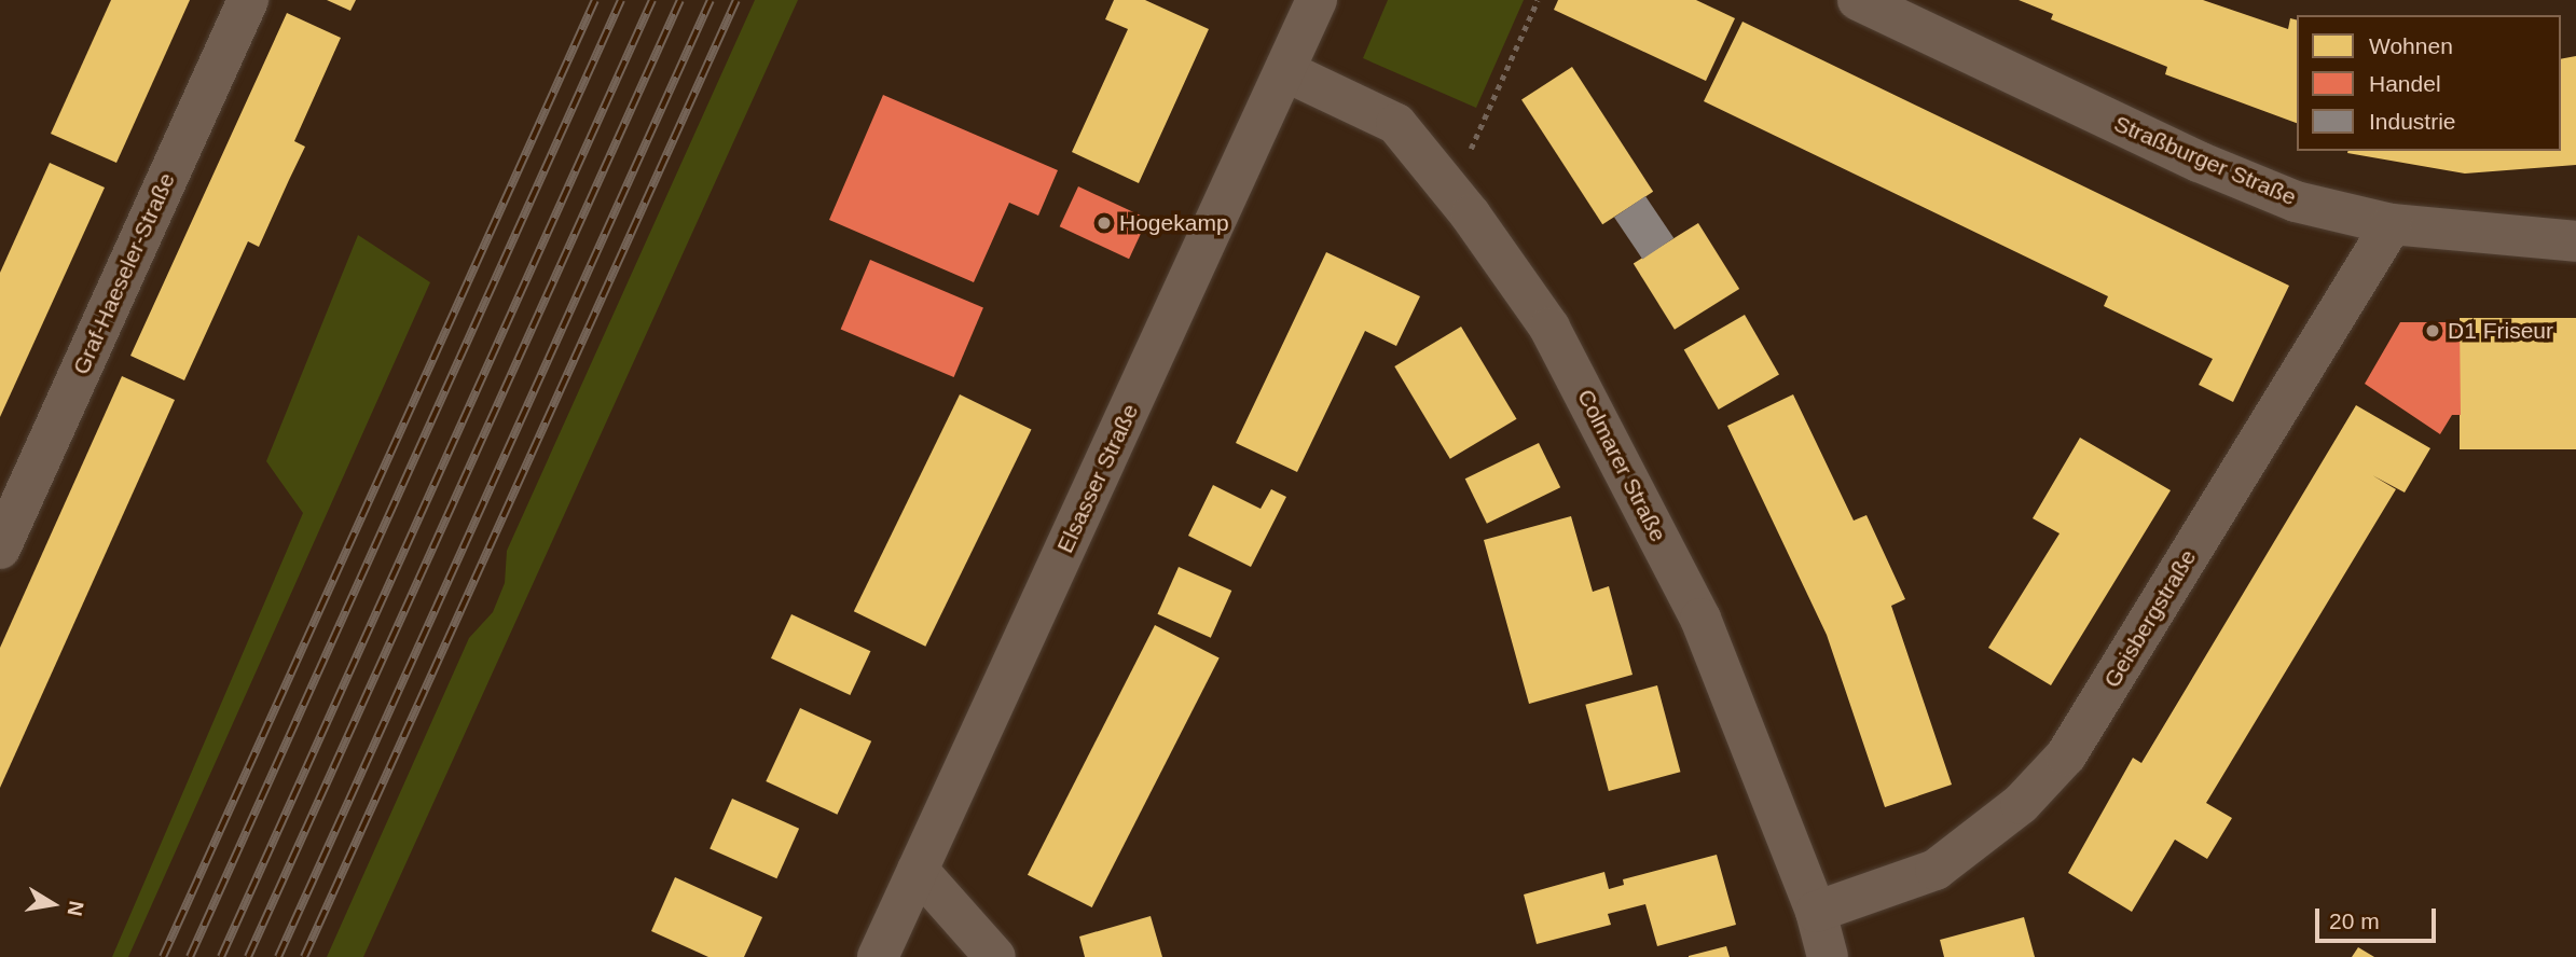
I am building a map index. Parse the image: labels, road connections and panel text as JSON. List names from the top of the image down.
{
  "streets": {
    "street": [
      "Straßburger Straße",
      "Graf-Haeseler-Straße",
      "Colmarer Straße",
      "Elsasser Straße",
      "Geisbergstraße"
    ]
  },
  "crossings": [
    ["Straßburger Straße", "Geisbergstraße"],
    ["Colmarer Straße", "Elsasser Straße"],
    ["Colmarer Straße", "Geisbergstraße"]
  ],
  "places": ["Hogekamp", "D1 Friseur"],
  "legend": ["Wohnen", "Handel", "Industrie"],
  "scale_bar": "20 m",
  "north": "right"
}
